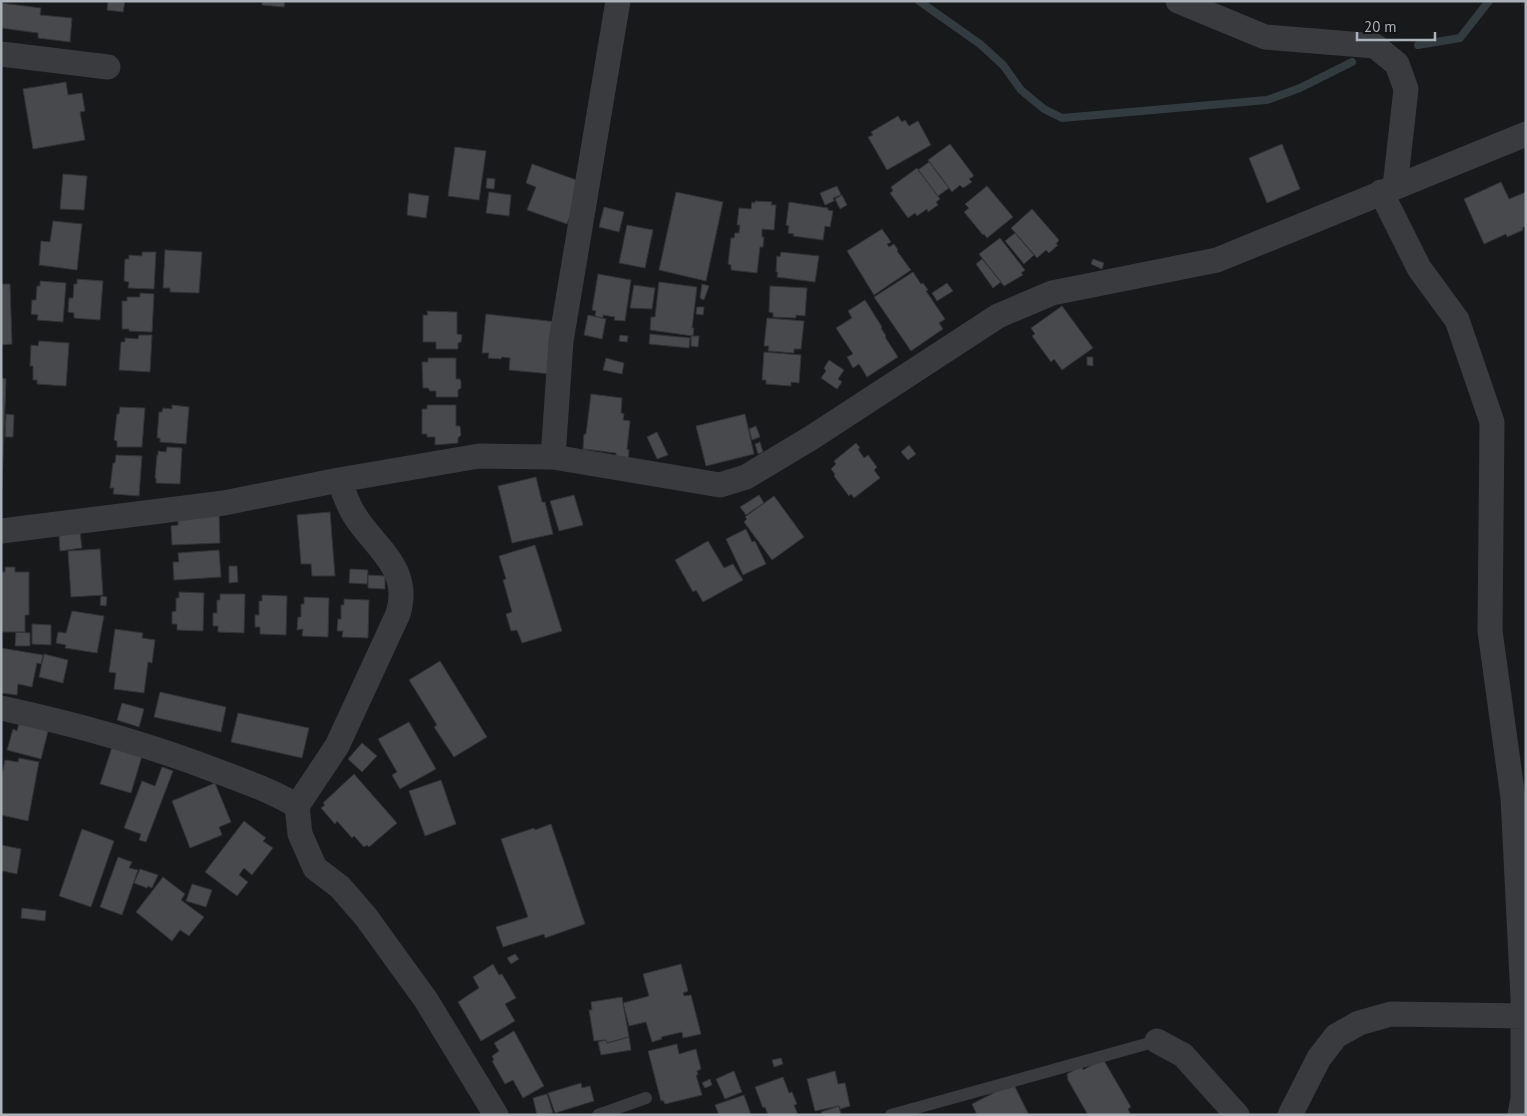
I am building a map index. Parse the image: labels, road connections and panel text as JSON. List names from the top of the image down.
{
  "scale_bar": "20 m"
}
